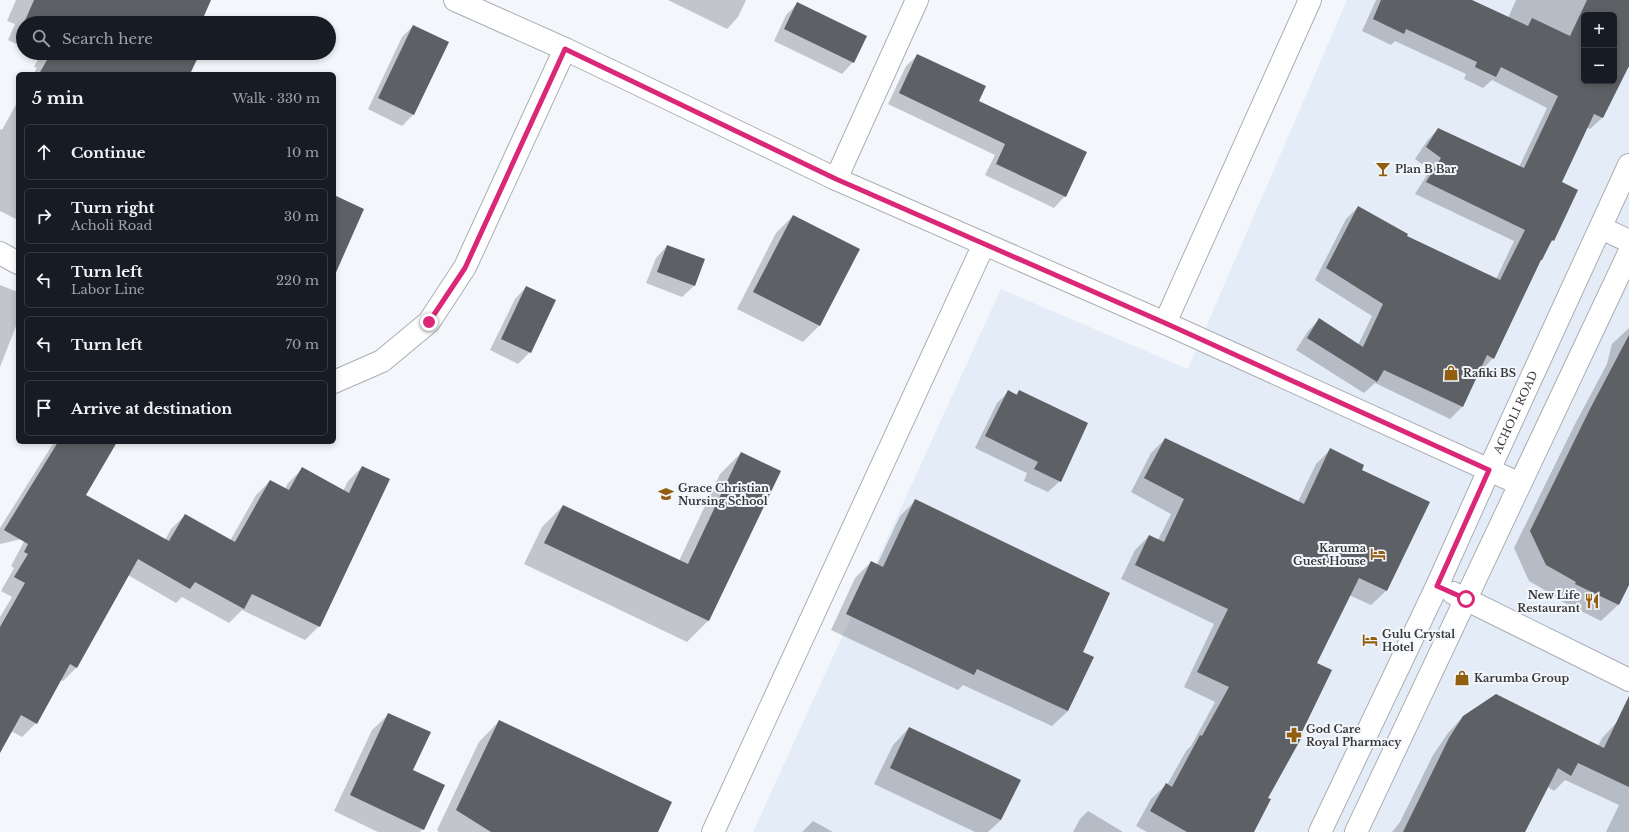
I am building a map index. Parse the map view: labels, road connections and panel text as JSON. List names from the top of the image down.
{
  "streets": {
    "street": ["ACHOLI ROAD"]
  },
  "places": {
    "bar": ["Plan B Bar"],
    "shop": ["Rafiki BS", "Karumba Group"],
    "school or university": ["Grace Christian Nursing School"],
    "hotel": ["Karuma Guest House", "Gulu Crystal Hotel"],
    "restaurant": ["New Life Restaurant"],
    "pharmacy": ["God Care Royal Pharmacy"]
  },
  "page": {
    "map_buttons": ["+", "−"],
    "search": "Search here",
    "heading": ["5 min", "Walk · 330 m"],
    "list": [
      ["Continue", "10 m"],
      ["Turn right", "Acholi Road", "30 m"],
      ["Turn left", "Labor Line", "220 m"],
      ["Turn left", "70 m"],
      "Arrive at destination"
    ]
  }
}
